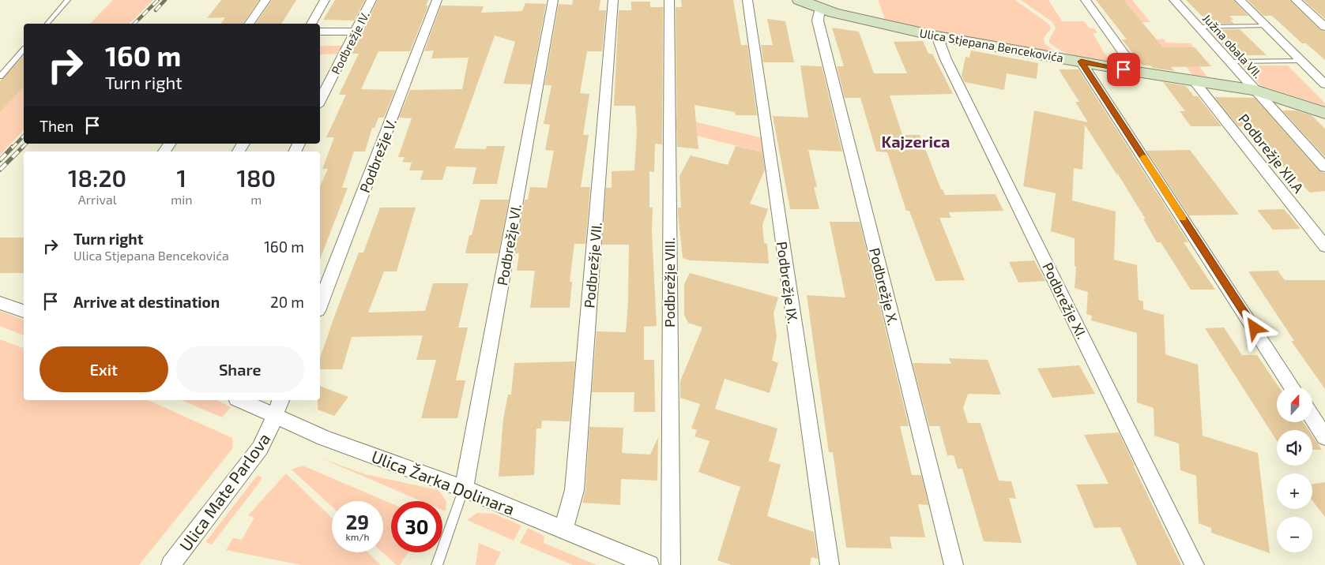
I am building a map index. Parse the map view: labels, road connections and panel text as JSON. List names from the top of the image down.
{
  "streets": {
    "street": [
      "Podbrežje IV.",
      "Ulica Stjepana Bencekovića",
      "Južna obala VII.",
      "Podbrežje XII.A",
      "Podbrežje V.",
      "Podbrežje VI.",
      "Podbrežje VII.",
      "Podbrežje VIII.",
      "Podbrežje IX.",
      "Podbrežje X.",
      "Podbrežje XI.",
      "Ulica Žarka Dolinara",
      "Ulica Mate Parlova"
    ]
  },
  "crossings": [
    ["Ulica Stjepana Bencekovića", "Južna obala VII."],
    ["Ulica Stjepana Bencekovića", "Podbrežje XII.A"],
    ["Ulica Stjepana Bencekovića", "Podbrežje X."],
    ["Ulica Stjepana Bencekovića", "Podbrežje XI."],
    ["Podbrežje VI.", "Ulica Žarka Dolinara"],
    ["Podbrežje VII.", "Ulica Žarka Dolinara"],
    ["Ulica Žarka Dolinara", "Ulica Mate Parlova"]
  ],
  "districts": ["Kajzerica"],
  "north": "top",
  "page": {
    "turn": ["160 m", "Turn right"],
    "then": "Then",
    "eta": [
      "18:20",
      "Arrival",
      "1",
      "min",
      "180",
      "m"
    ],
    "list": [
      {
        "name": "Turn right",
        "note": "Ulica Stjepana Bencekovića",
        "value": "160 m"
      },
      {
        "name": "Arrive at destination",
        "value": "20 m"
      }
    ],
    "buttons": ["Exit", "Share"],
    "map_buttons": ["+", "−"],
    "speed": "29 km/h",
    "limit": "30"
  }
}
